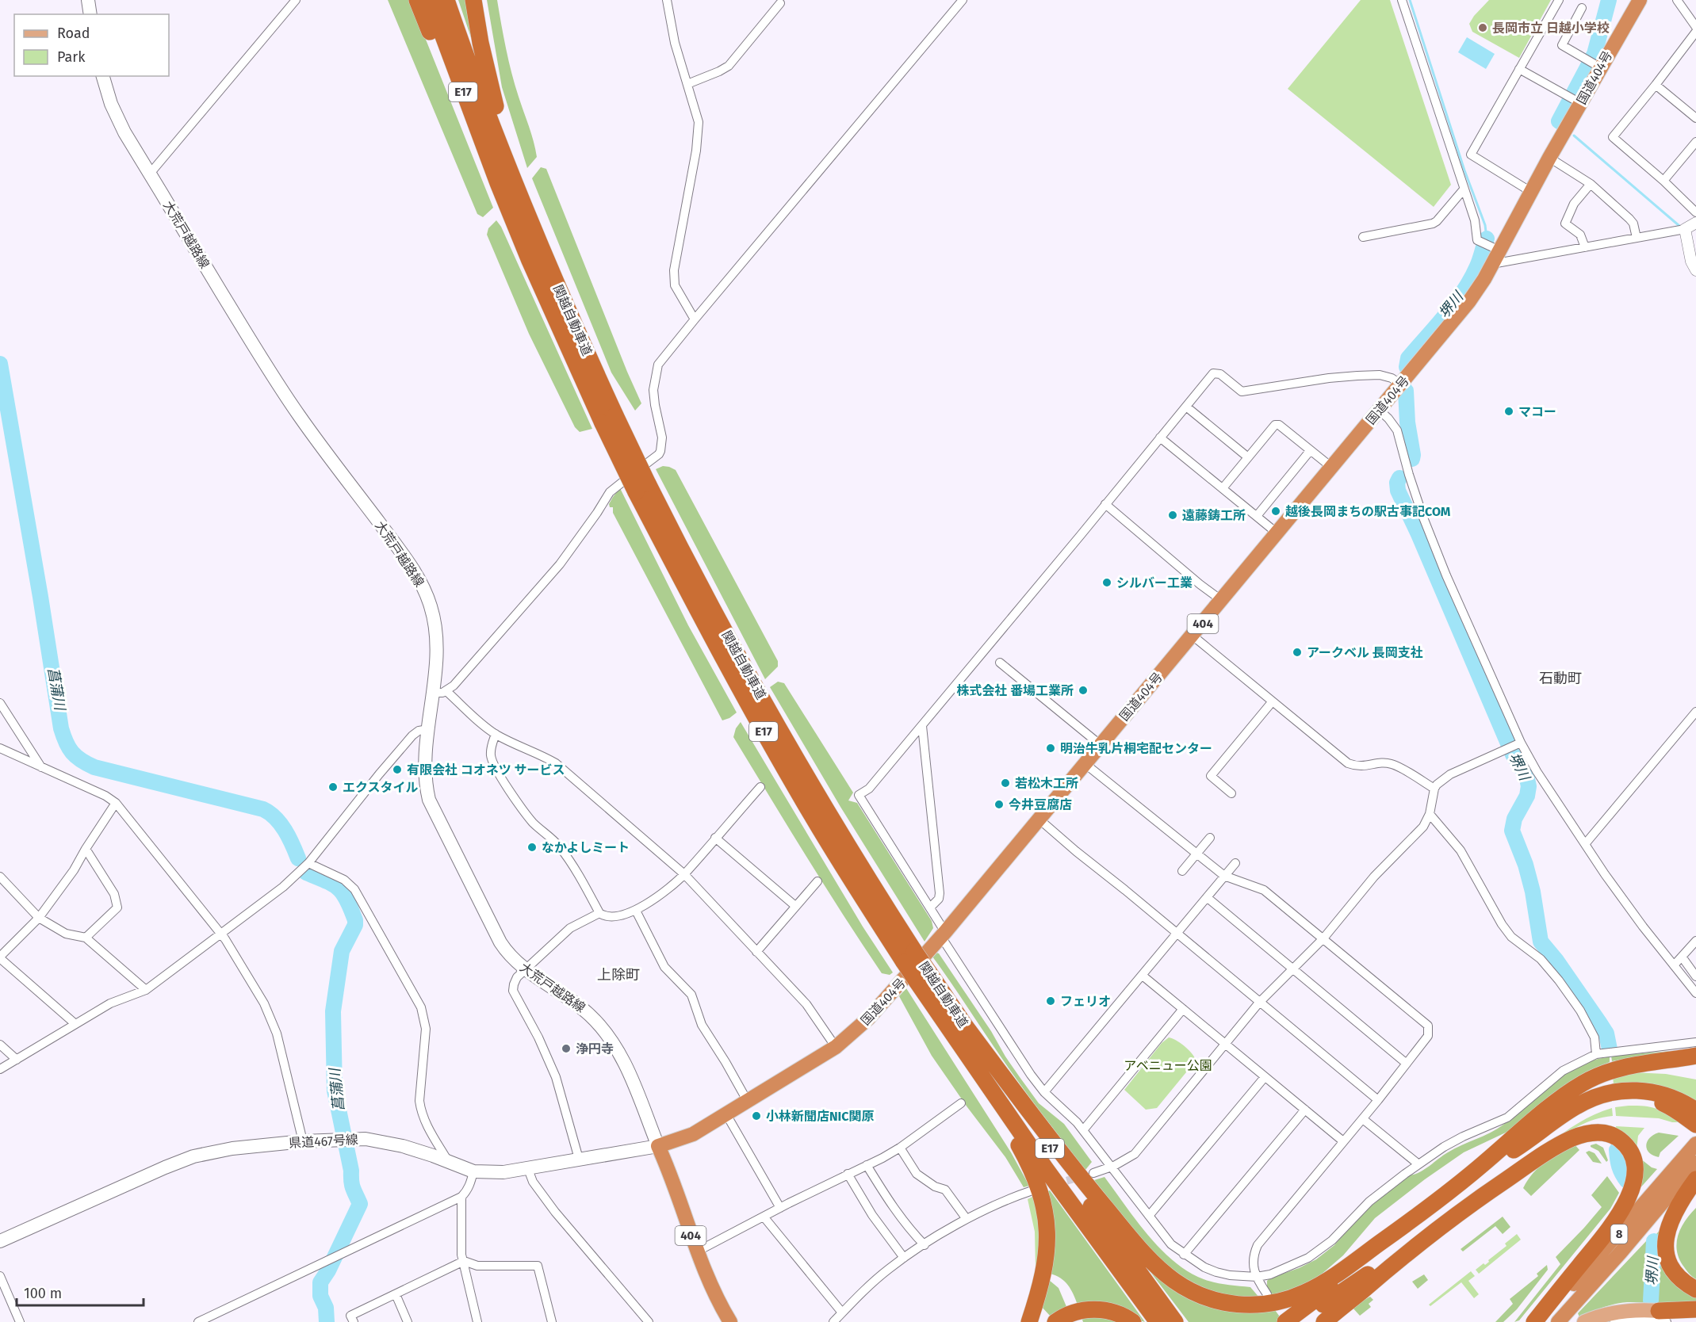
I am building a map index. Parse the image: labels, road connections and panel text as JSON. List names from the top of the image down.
{
  "streets": {
    "highway": [
      "国道404号",
      "E17",
      "関越自動車道",
      "404",
      "8"
    ],
    "main road": ["大荒戸越路線", "県道467号線"]
  },
  "crossings": [
    ["国道404号", "大荒戸越路線"],
    ["国道404号", "404"],
    ["国道404号", "県道467号線"],
    ["大荒戸越路線", "404"],
    ["大荒戸越路線", "県道467号線"],
    ["404", "県道467号線"]
  ],
  "districts": ["石動町", "上除町"],
  "water": ["堺川", "菖蒲川"],
  "parks": ["アベニュー公園"],
  "places": [
    "長岡市立 日越小学校",
    "マコー",
    "越後長岡まちの駅古事記COM",
    "遠藤鋳工所",
    "シルバー工業",
    "アークベル 長岡支社",
    "株式会社 番場工業所",
    "明治牛乳片桐宅配センター",
    "有限会社 コオネツ サービス",
    "若松木工所",
    "エクスタイル",
    "今井豆腐店",
    "なかよしミート",
    "フェリオ",
    "浄円寺",
    "小林新聞店NIC関原"
  ],
  "legend": ["Road", "Park"],
  "scale_bar": "100 m"
}
